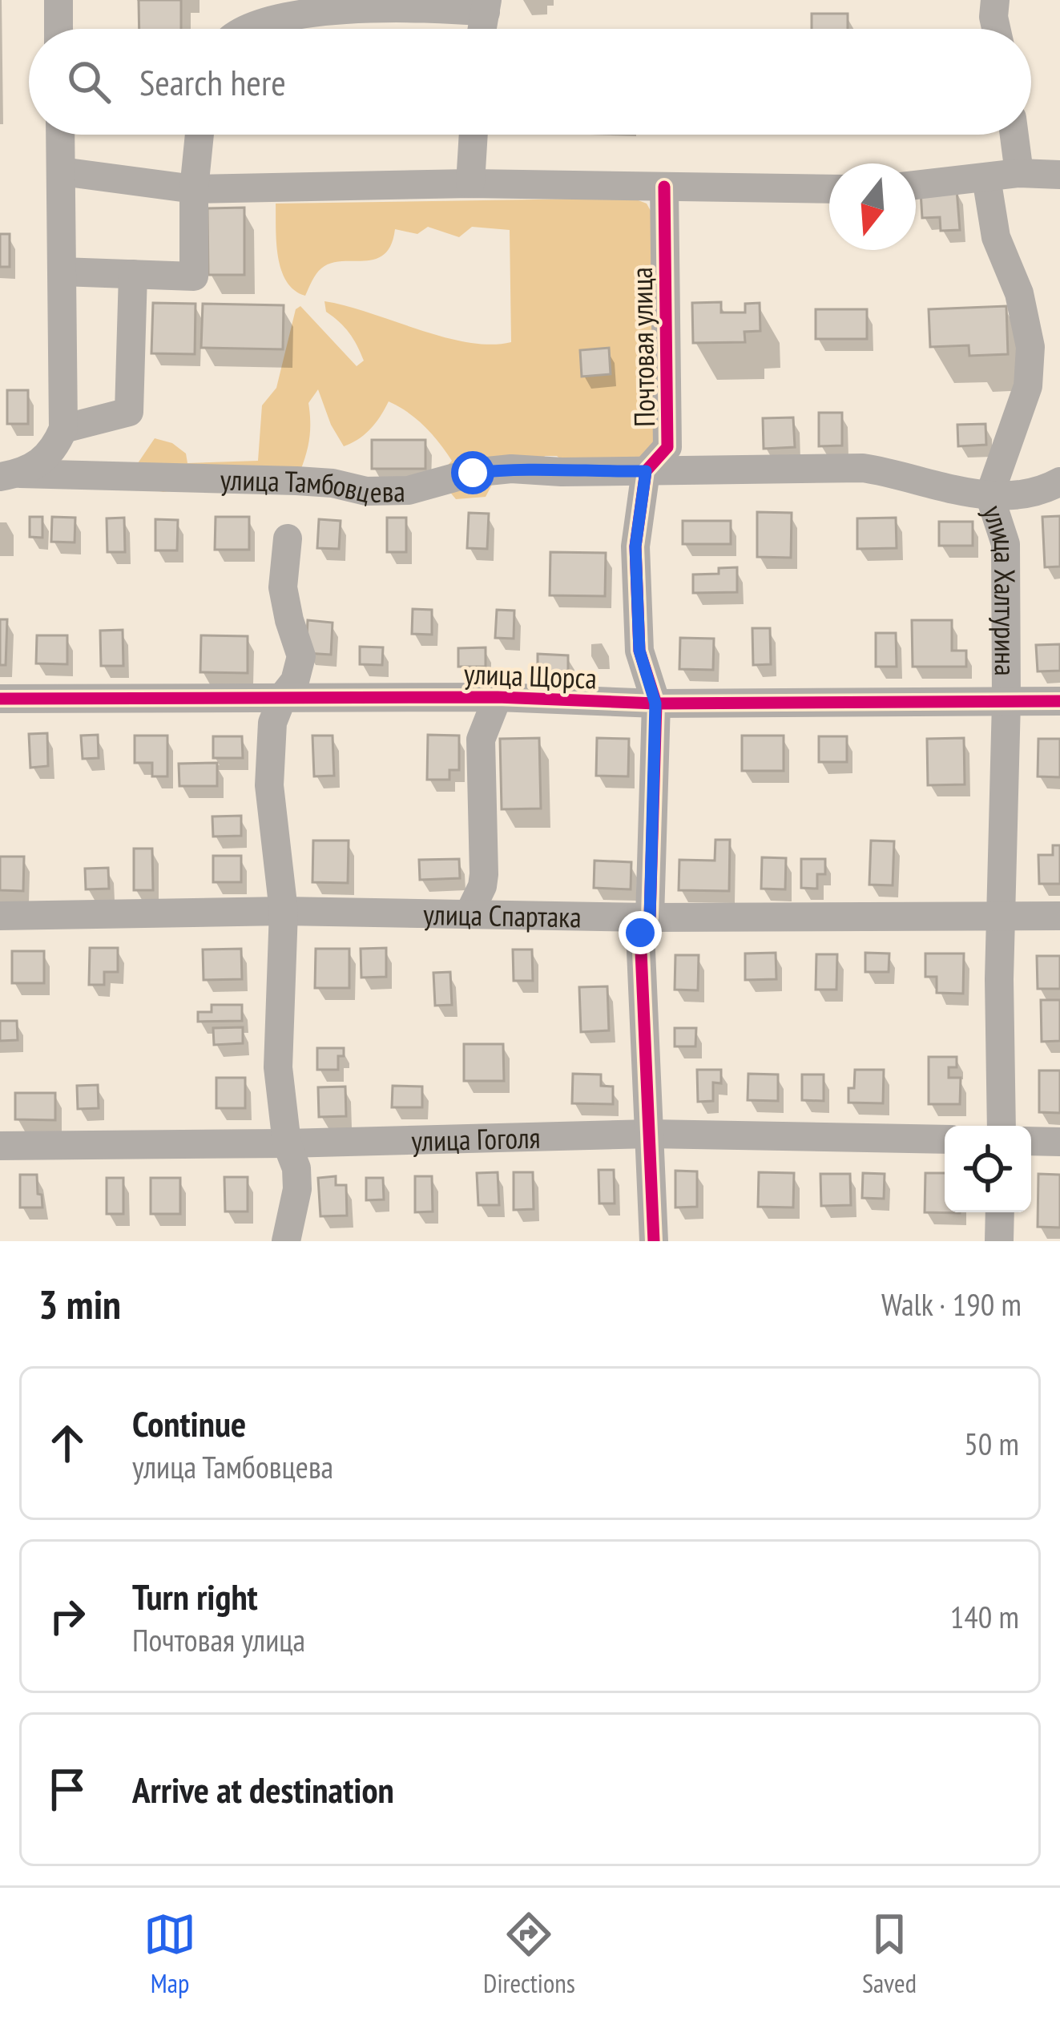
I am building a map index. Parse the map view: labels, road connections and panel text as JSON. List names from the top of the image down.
{
  "streets": {
    "street": [
      "Почтовая улица",
      "улица Тамбовцева",
      "улица Халтурина",
      "улица Щорса",
      "улица Спартака",
      "улица Гоголя"
    ]
  },
  "crossings": [
    ["Почтовая улица", "улица Тамбовцева"],
    ["Почтовая улица", "улица Щорса"],
    ["Почтовая улица", "улица Спартака"],
    ["Почтовая улица", "улица Гоголя"],
    ["улица Тамбовцева", "улица Халтурина"],
    ["улица Халтурина", "улица Щорса"],
    ["улица Халтурина", "улица Спартака"]
  ],
  "north": "bottom",
  "page": {
    "search": "Search here",
    "heading": ["3 min", "Walk · 190 m"],
    "list": [
      ["Continue", "улица Тамбовцева", "50 m"],
      ["Turn right", "Почтовая улица", "140 m"],
      "Arrive at destination"
    ],
    "nav": ["Map", "Directions", "Saved"]
  }
}
